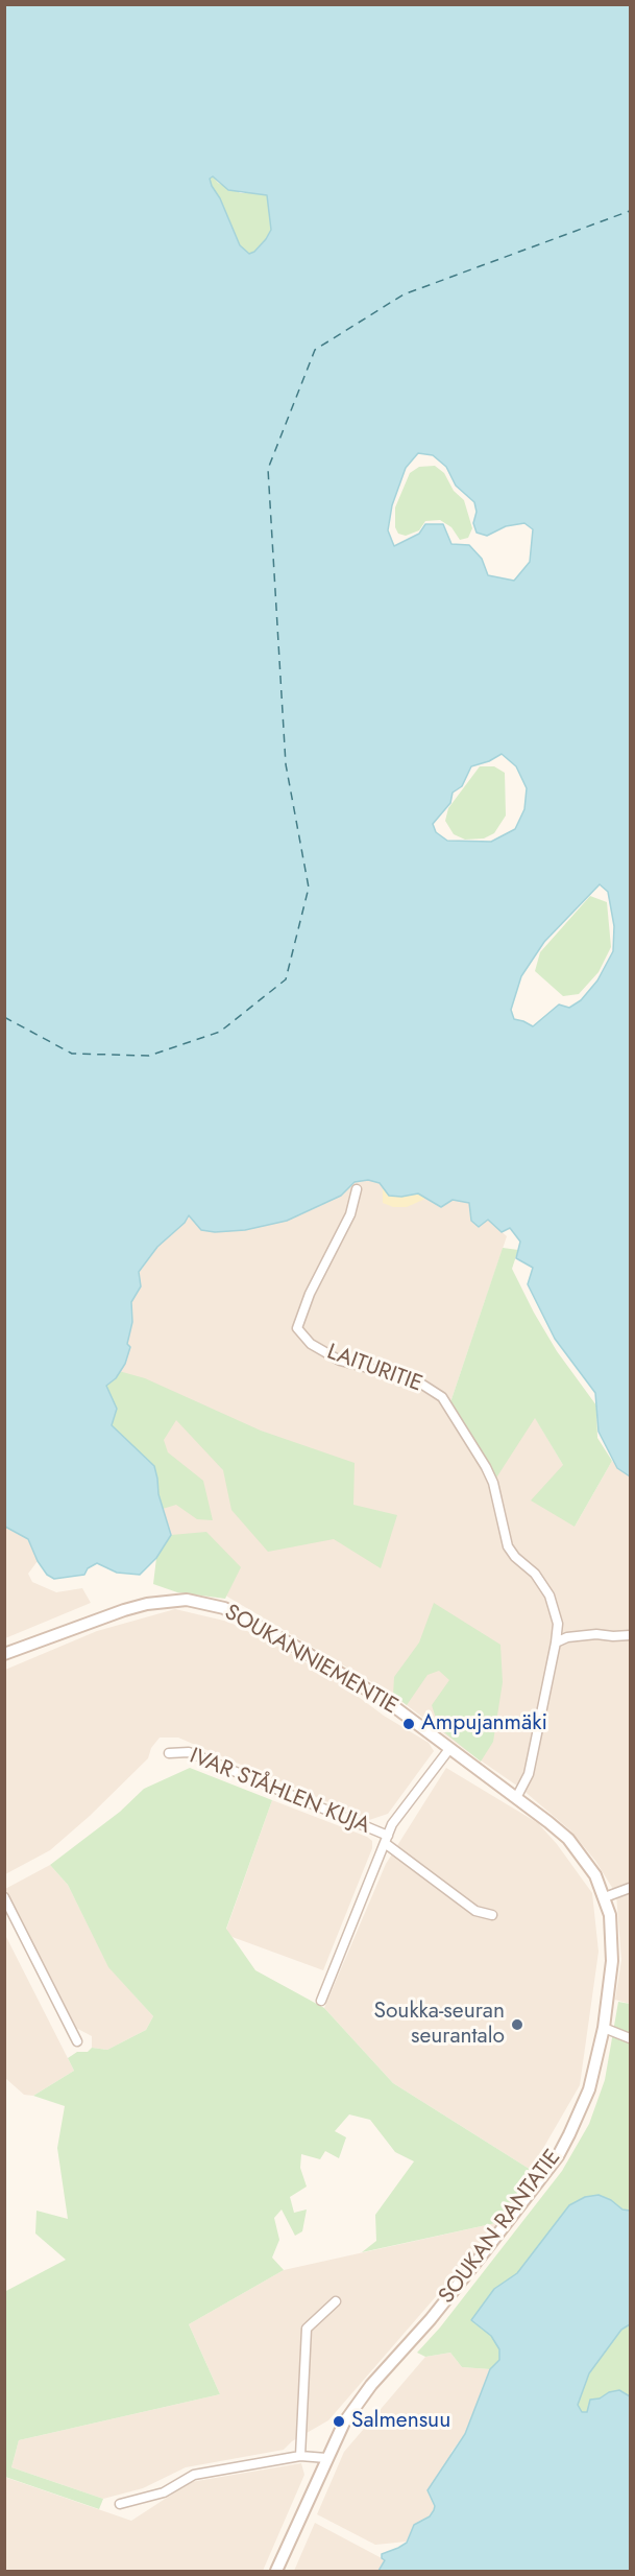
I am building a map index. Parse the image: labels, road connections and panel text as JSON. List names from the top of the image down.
{
  "streets": {
    "street": [
      "LAITURITIE",
      "SOUKANNIEMENTIE",
      "IVAR STÅHLEN KUJA",
      "SOUKAN RANTATIE"
    ]
  },
  "crossings": [
    ["SOUKANNIEMENTIE", "SOUKAN RANTATIE"]
  ],
  "places": ["Ampujanmäki", "Soukka-seuran seurantalo", "Salmensuu"]
}
